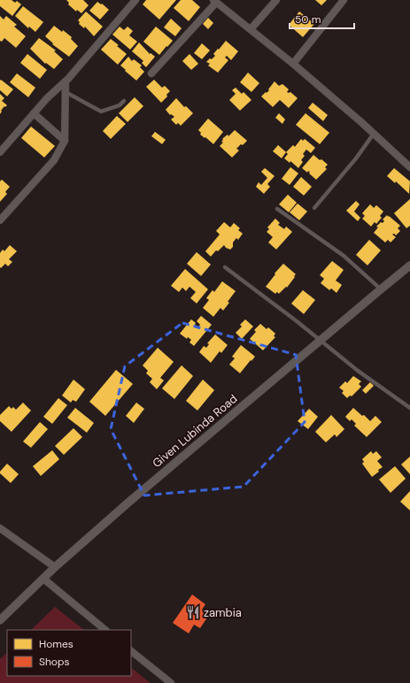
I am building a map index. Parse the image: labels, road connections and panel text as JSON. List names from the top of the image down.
{
  "streets": {
    "street": ["Given Lubinda Road"]
  },
  "places": {
    "restaurant": ["zambia"]
  },
  "legend": ["Homes", "Shops"],
  "scale_bar": "50 m"
}
